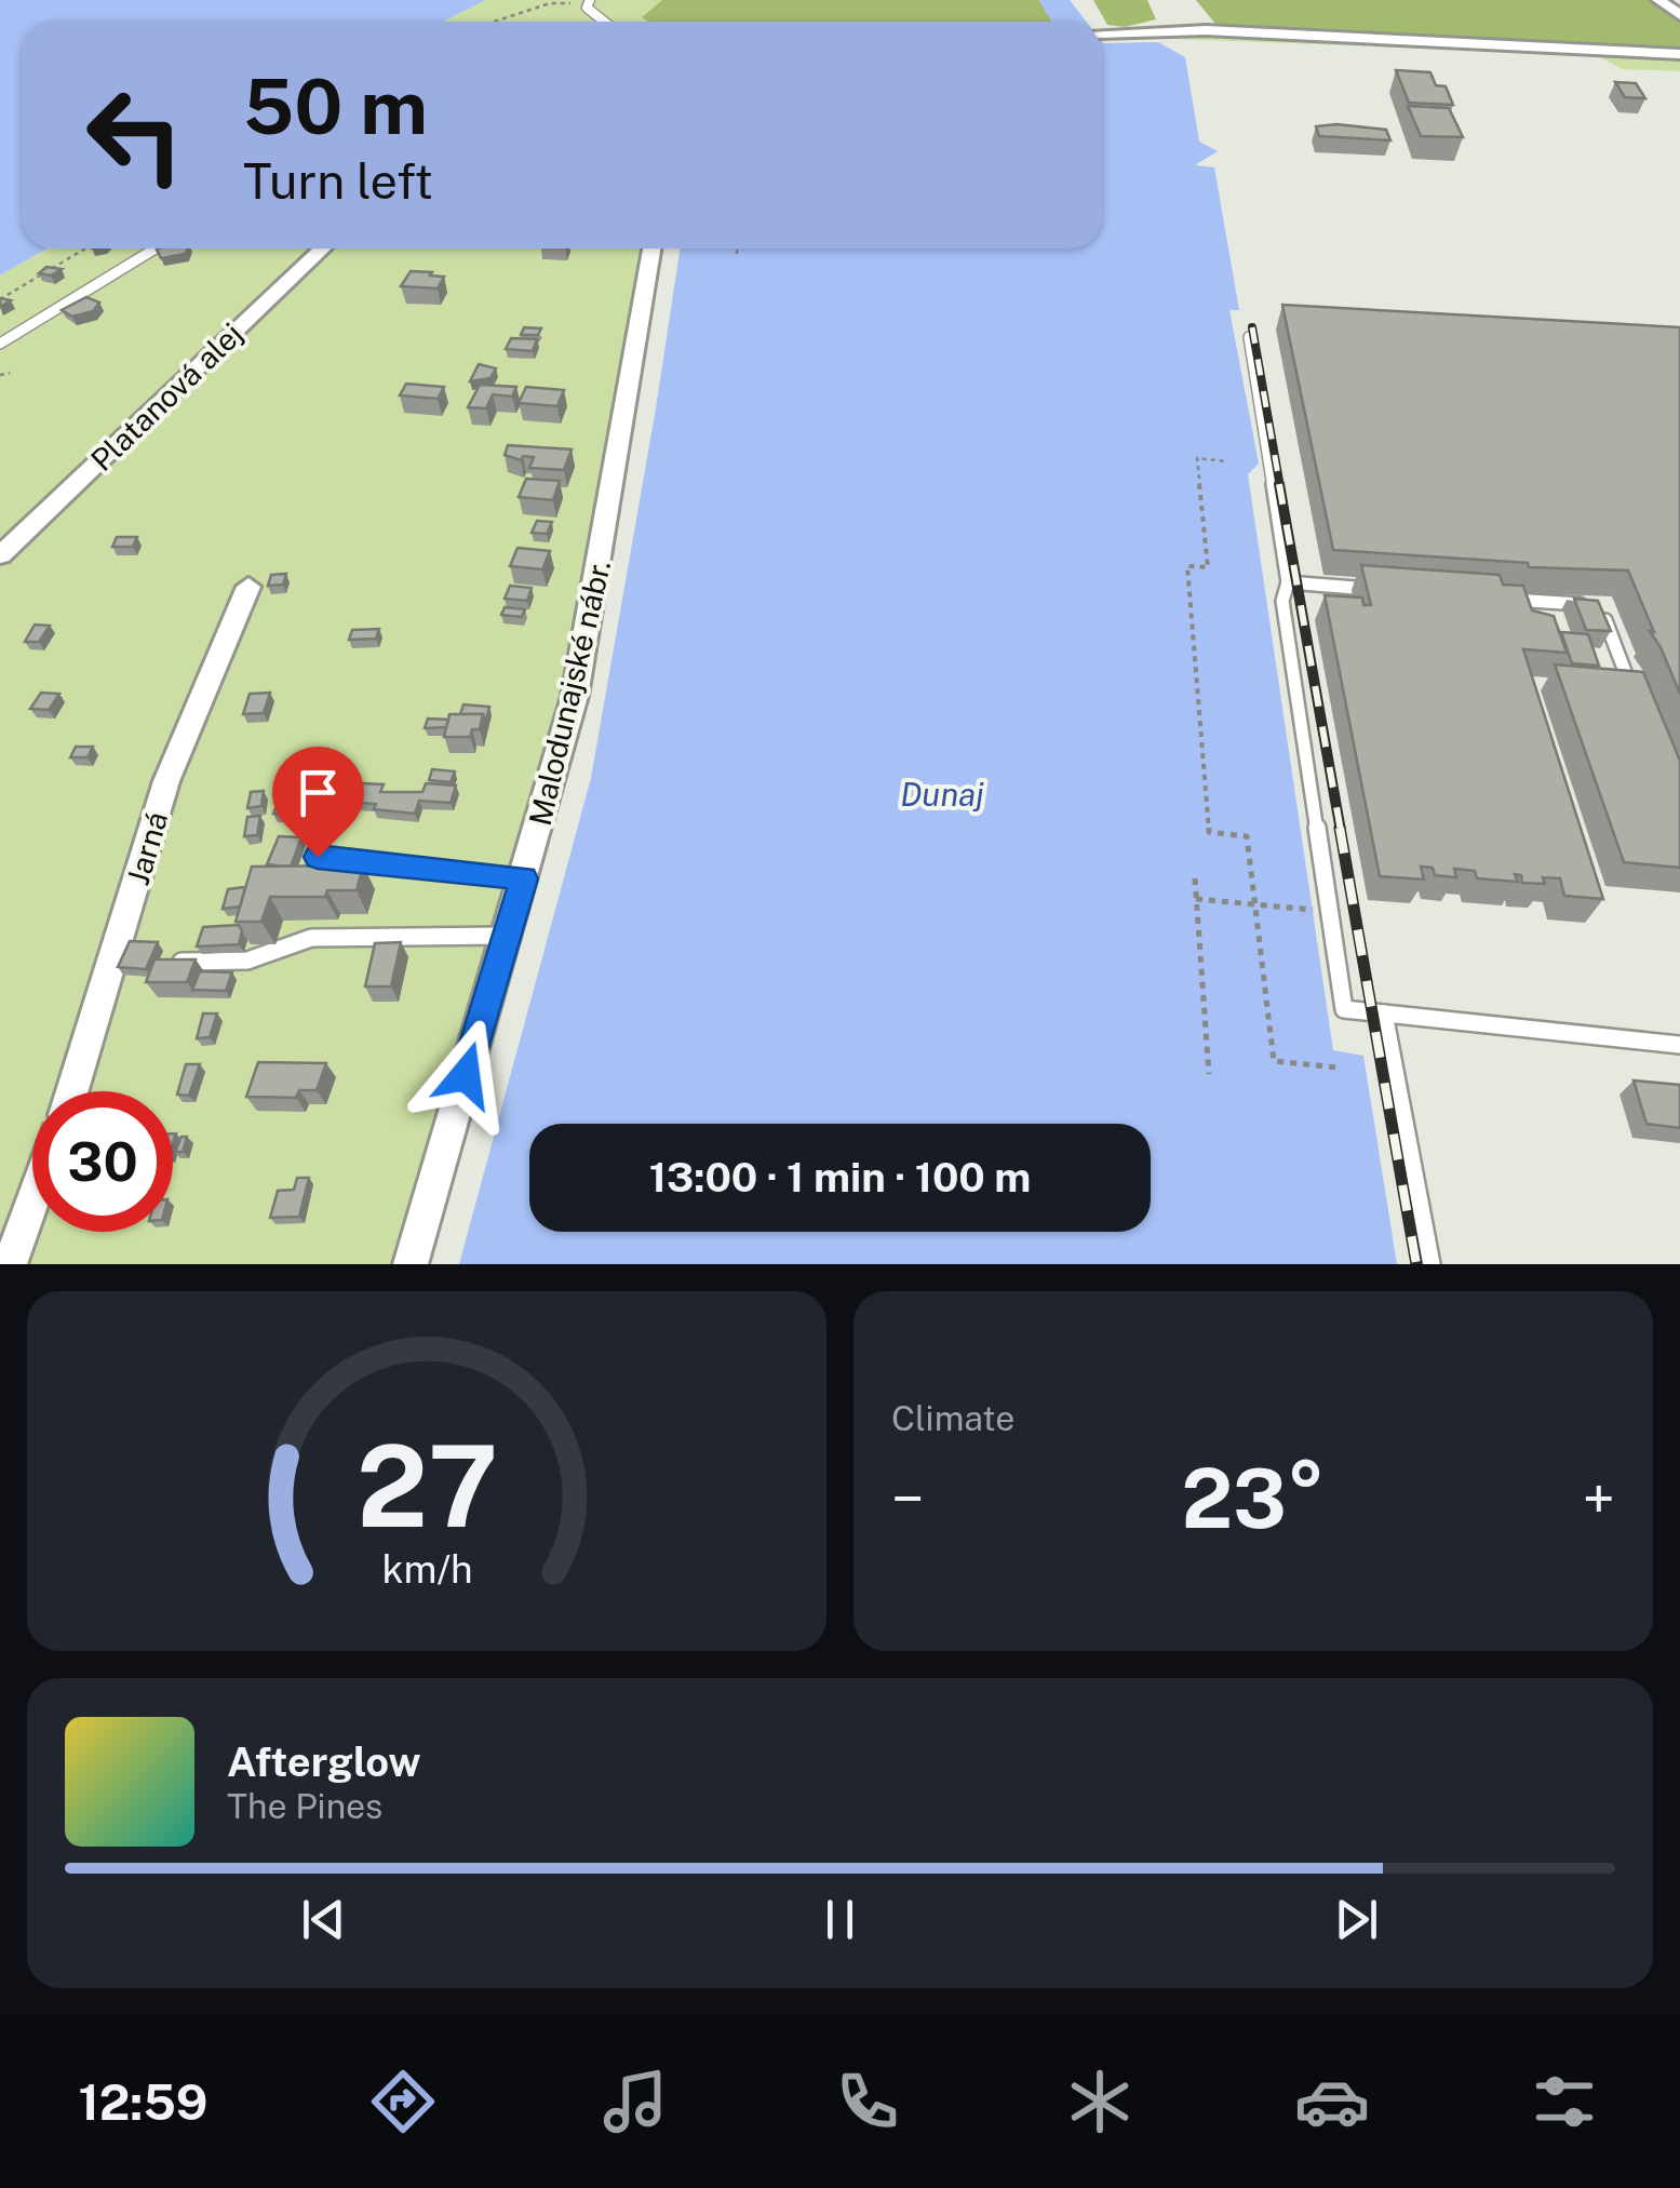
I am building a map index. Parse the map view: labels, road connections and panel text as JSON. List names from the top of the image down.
{
  "streets": {
    "street": ["Platanová alej", "Malodunajské nábr.", "Jarná"]
  },
  "water": ["Dunaj"],
  "page": {
    "turn": ["50 m", "Turn left"],
    "limit": "30",
    "trip": "13:00 · 1 min · 100 m",
    "tile": "Climate",
    "heat": ["−", "23°", "+"],
    "song": ["Afterglow", "The Pines"],
    "tabs": "12:59",
    "gauge": ["27", "km/h"]
  }
}
